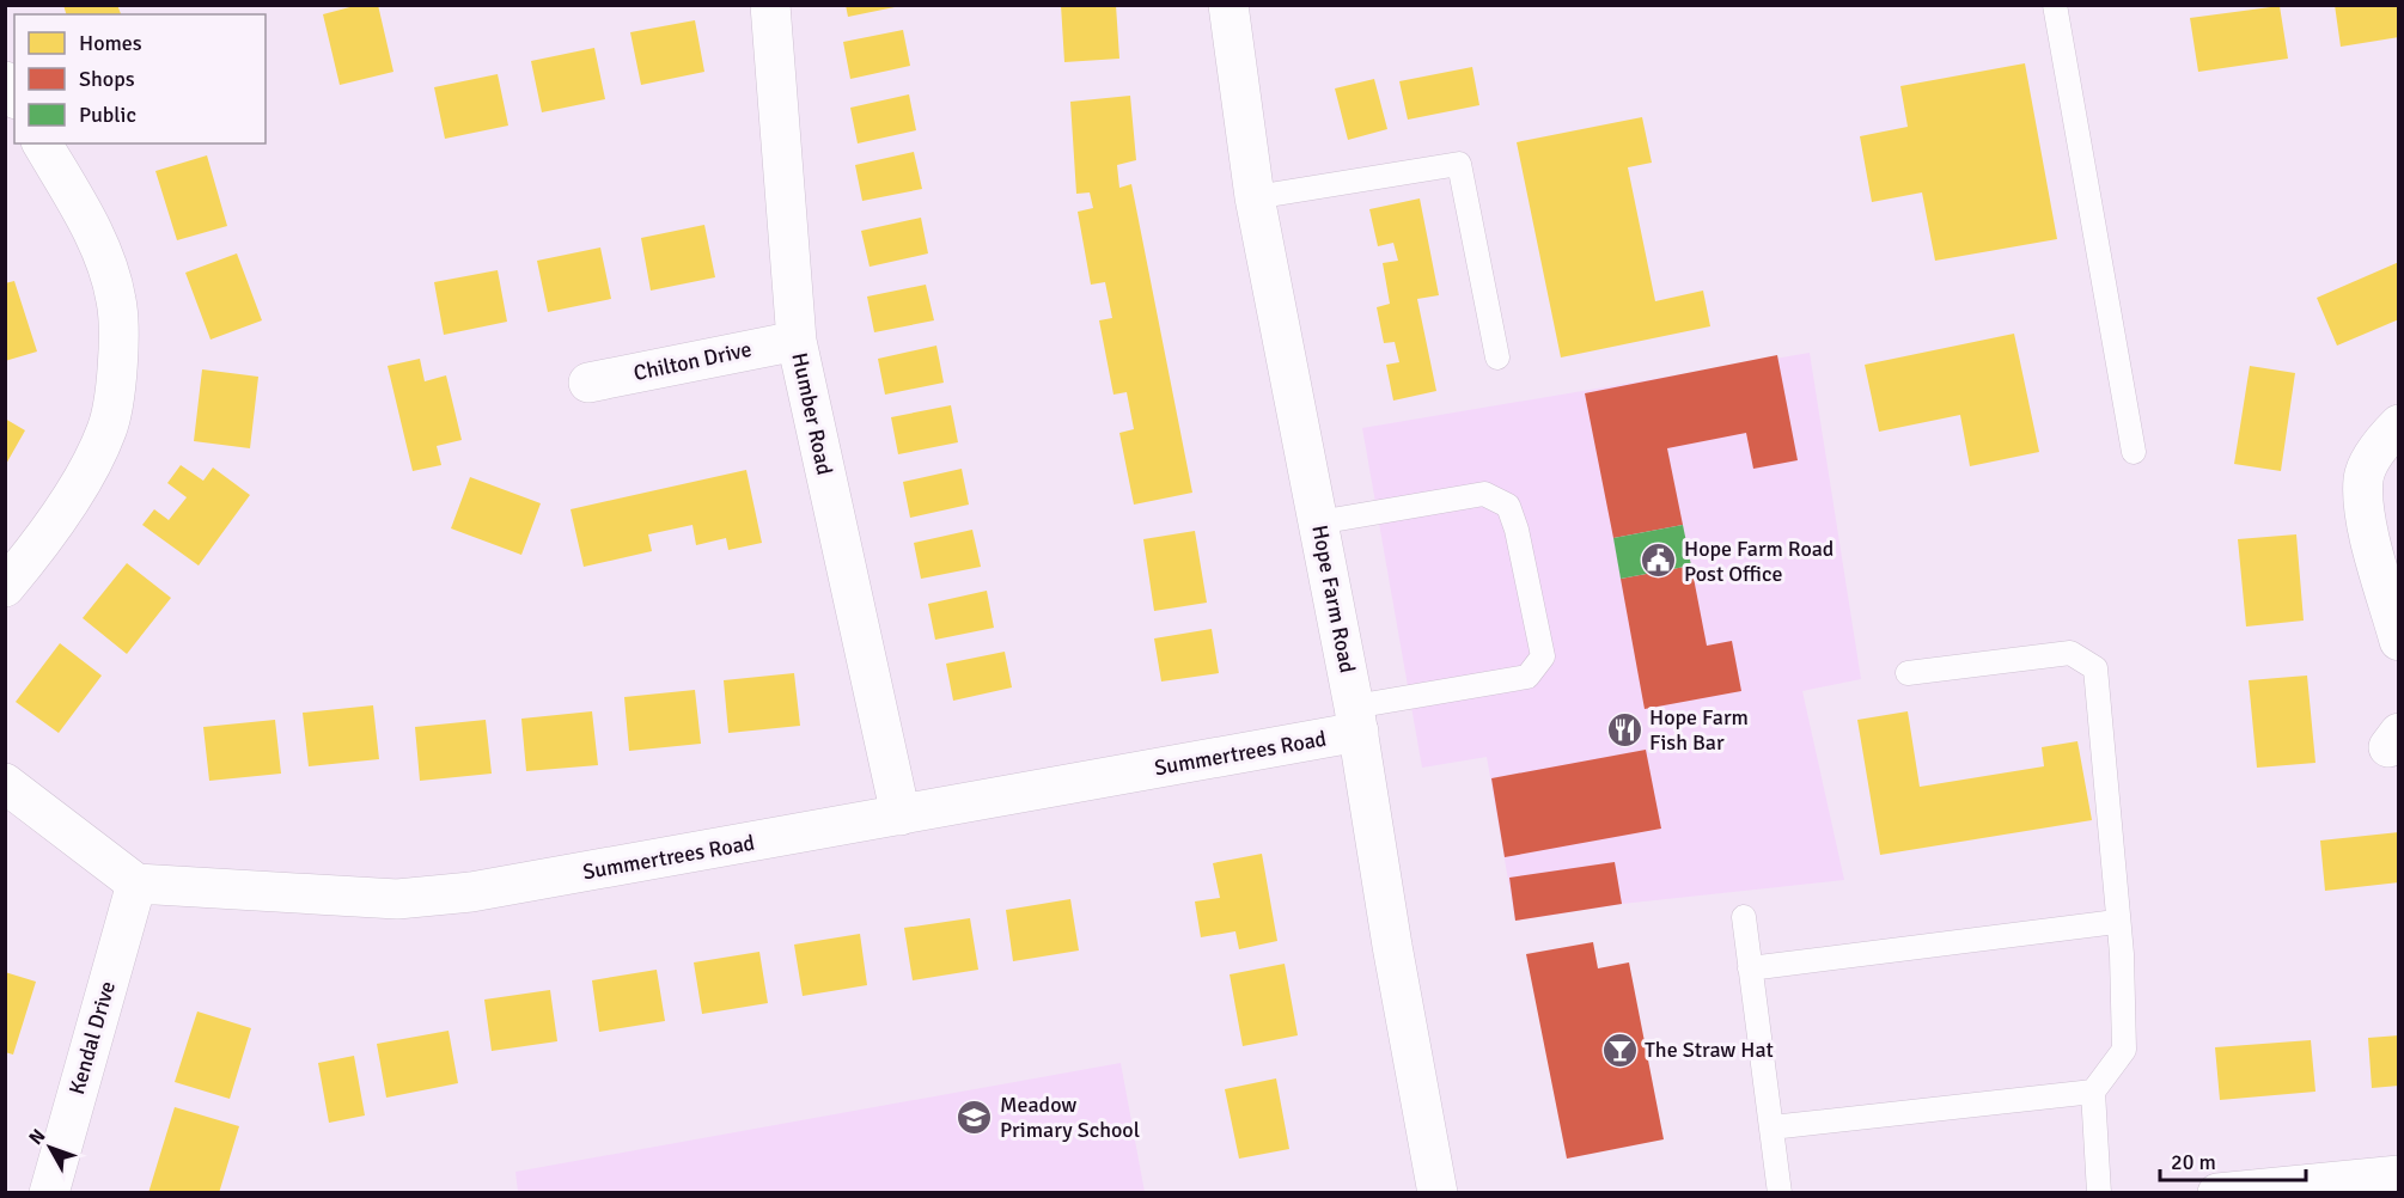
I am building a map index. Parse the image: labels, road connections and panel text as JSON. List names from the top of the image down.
{
  "streets": {
    "street": [
      "Chilton Drive",
      "Humber Road",
      "Hope Farm Road",
      "Summertrees Road",
      "Kendal Drive"
    ]
  },
  "crossings": [
    ["Chilton Drive", "Humber Road"],
    ["Humber Road", "Summertrees Road"],
    ["Hope Farm Road", "Summertrees Road"],
    ["Summertrees Road", "Kendal Drive"]
  ],
  "places": {
    "public building": ["Hope Farm Road Post Office"],
    "restaurant": ["Hope Farm Fish Bar"],
    "bar": ["The Straw Hat"],
    "school or university": ["Meadow Primary School"]
  },
  "legend": ["Homes", "Shops", "Public"],
  "scale_bar": "20 m",
  "north": "top left"
}
